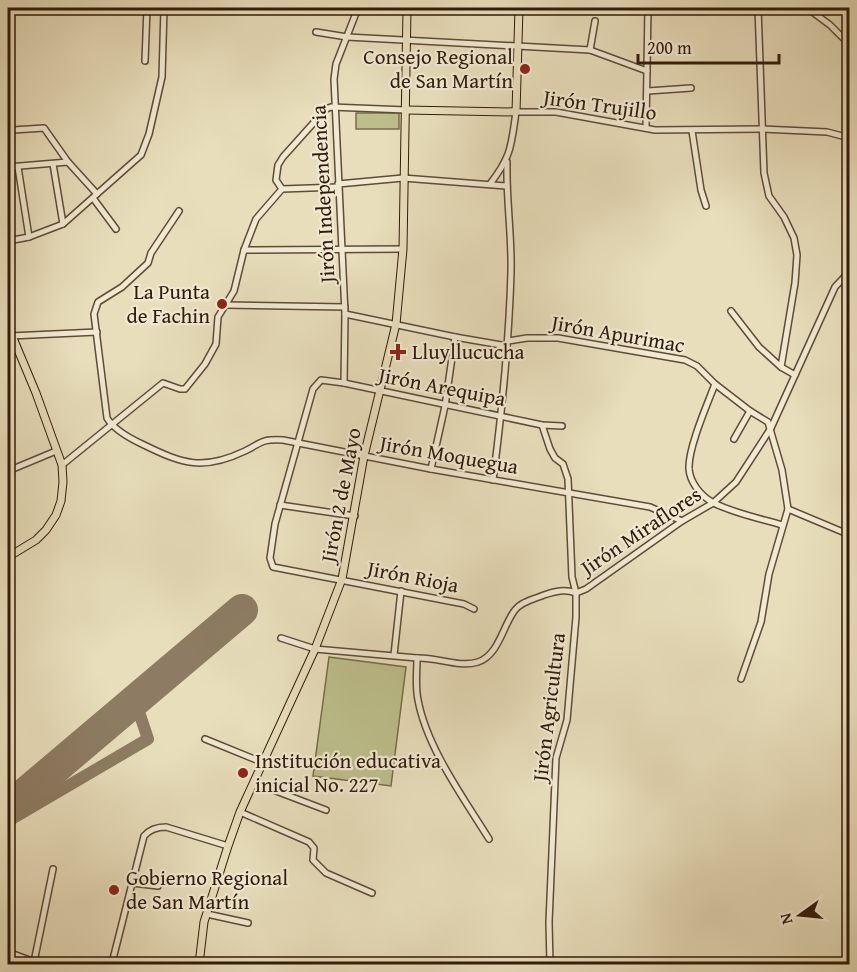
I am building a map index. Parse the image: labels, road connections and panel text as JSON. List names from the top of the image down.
{
  "streets": {
    "main road": ["Jirón Trujillo", "Jirón 2 de Mayo"],
    "street": [
      "Jirón Independencia",
      "Jirón Apurimac",
      "Jirón Arequipa",
      "Jirón Moquegua",
      "Jirón Miraflores",
      "Jirón Rioja",
      "Jirón Agricultura"
    ]
  },
  "crossings": [
    ["Jirón Trujillo", "Jirón Independencia"],
    ["Jirón Trujillo", "Jirón 2 de Mayo"],
    ["Jirón Independencia", "Jirón Apurimac"],
    ["Jirón Independencia", "Jirón Arequipa"],
    ["Jirón Apurimac", "Jirón 2 de Mayo"],
    ["Jirón Apurimac", "Jirón Miraflores"],
    ["Jirón Arequipa", "Jirón Moquegua"],
    ["Jirón Arequipa", "Jirón 2 de Mayo"],
    ["Jirón Arequipa", "Jirón Agricultura"],
    ["Jirón Moquegua", "Jirón 2 de Mayo"],
    ["Jirón Moquegua", "Jirón Miraflores"],
    ["Jirón Moquegua", "Jirón Agricultura"],
    ["Jirón 2 de Mayo", "Jirón Miraflores"],
    ["Jirón 2 de Mayo", "Jirón Rioja"],
    ["Jirón Miraflores", "Jirón Agricultura"]
  ],
  "places": {
    "other": [
      "Consejo Regional de San Martín",
      "La Punta de Fachin",
      "Institución educativa inicial No. 227",
      "Gobierno Regional de San Martín"
    ],
    "health": ["Lluyllucucha"]
  },
  "scale_bar": "200 m",
  "north": "left"
}
